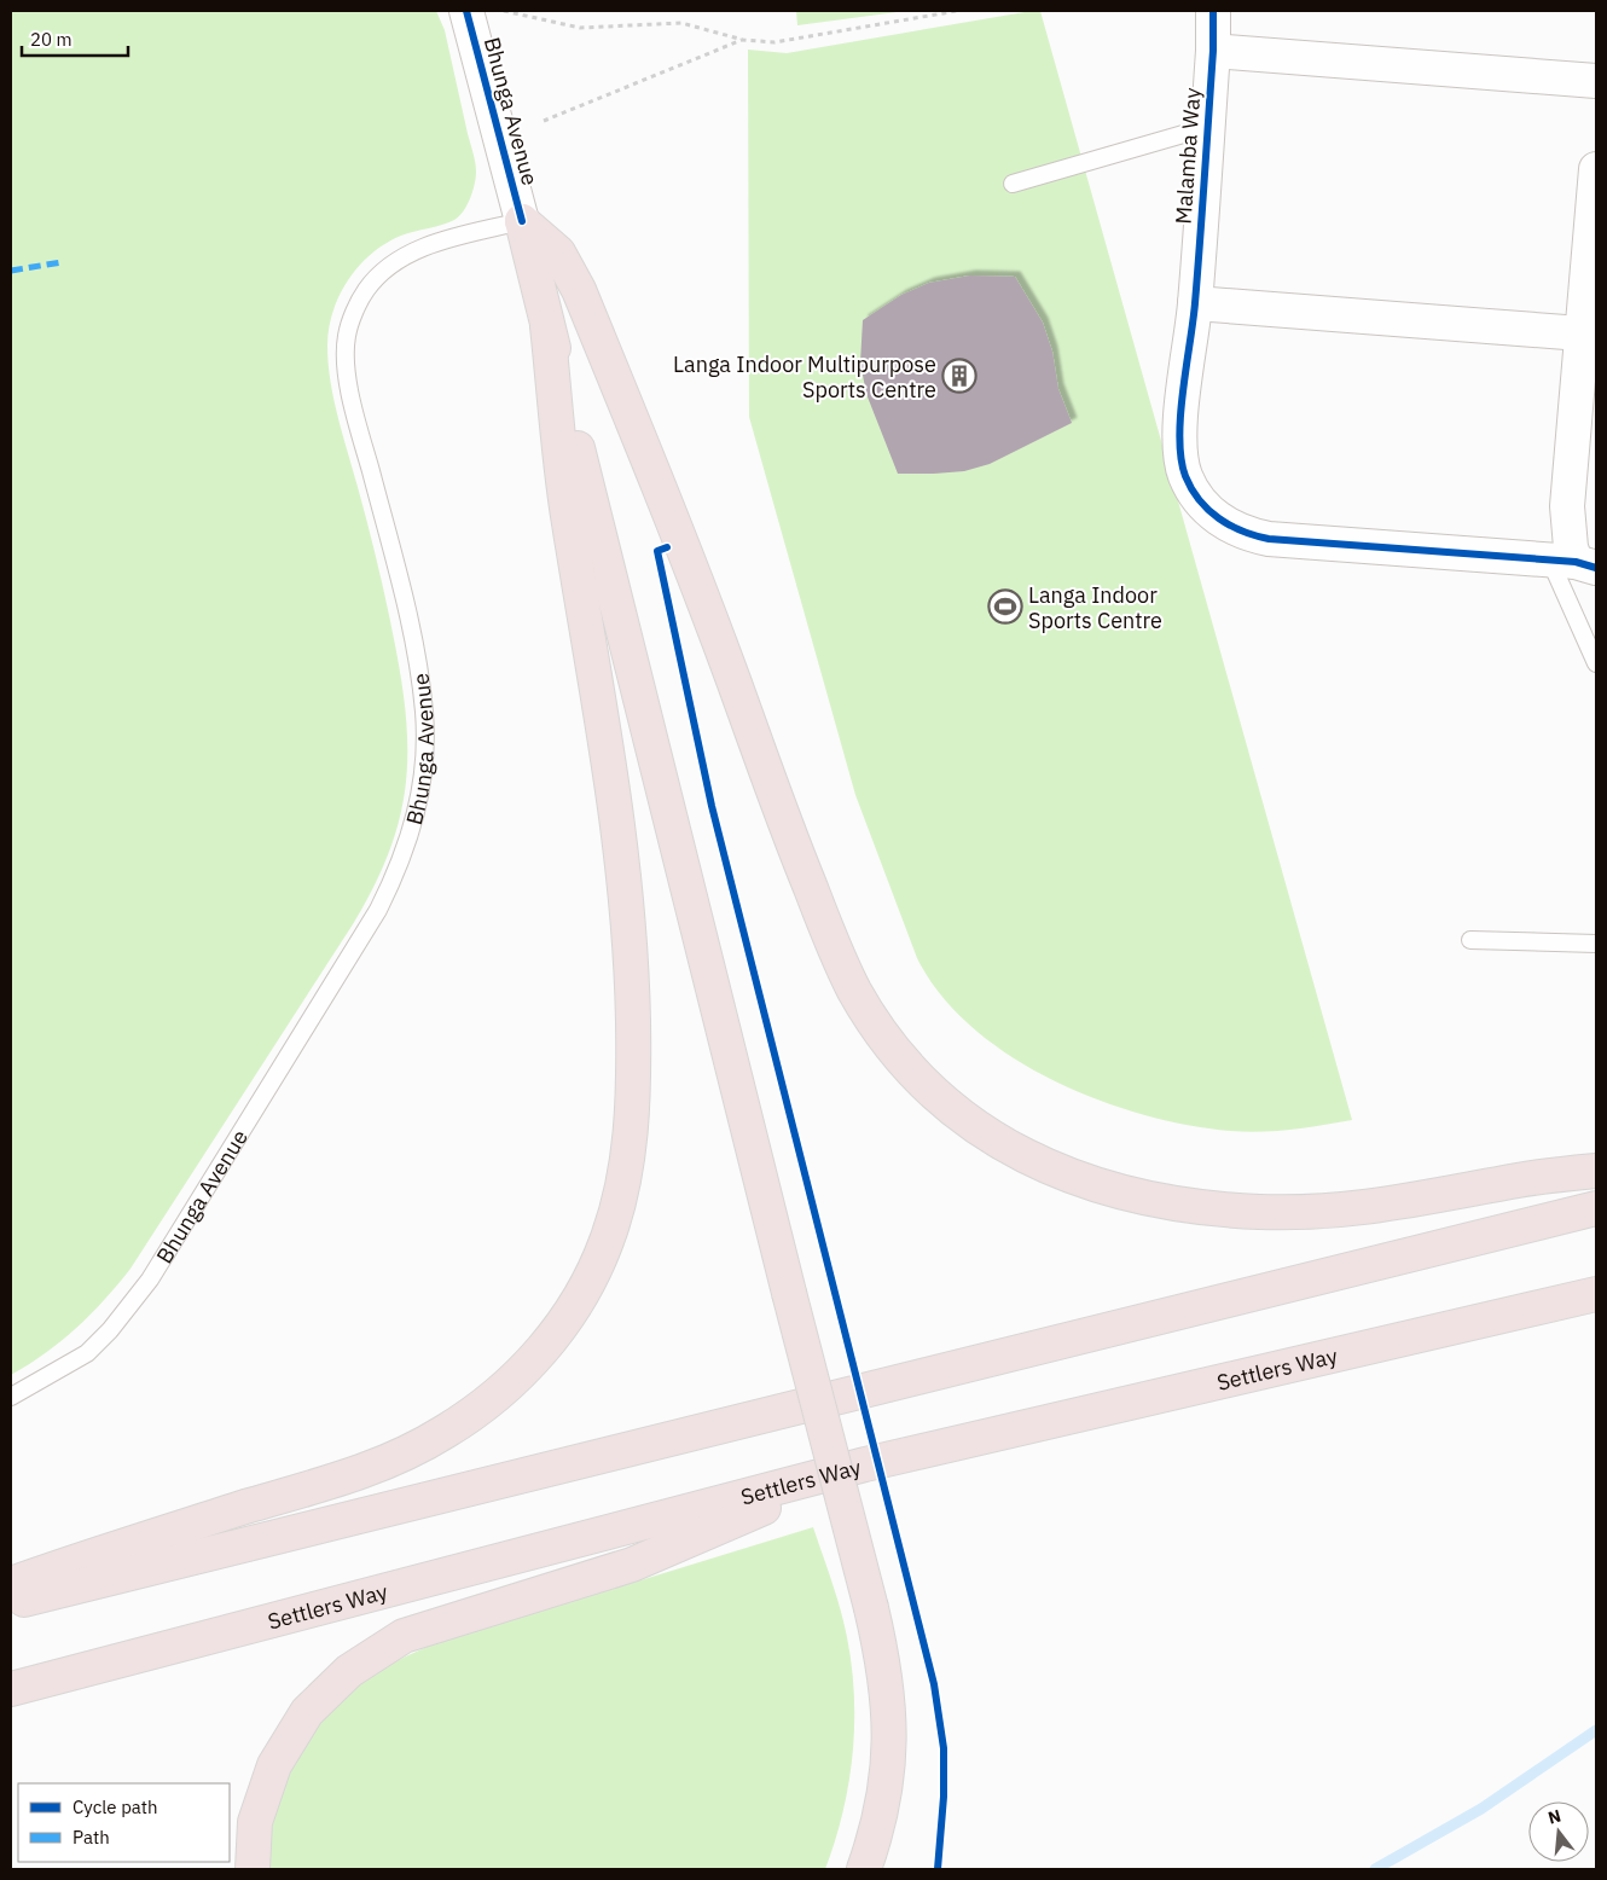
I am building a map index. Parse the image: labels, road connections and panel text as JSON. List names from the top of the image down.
{
  "streets": {
    "highway": ["Settlers Way"],
    "street": ["Bhunga Avenue", "Malamba Way"]
  },
  "places": {
    "building": ["Langa Indoor Multipurpose Sports Centre"],
    "sports": ["Langa Indoor Sports Centre"]
  },
  "legend": ["Cycle path", "Path"],
  "scale_bar": "20 m",
  "north": "top"
}
